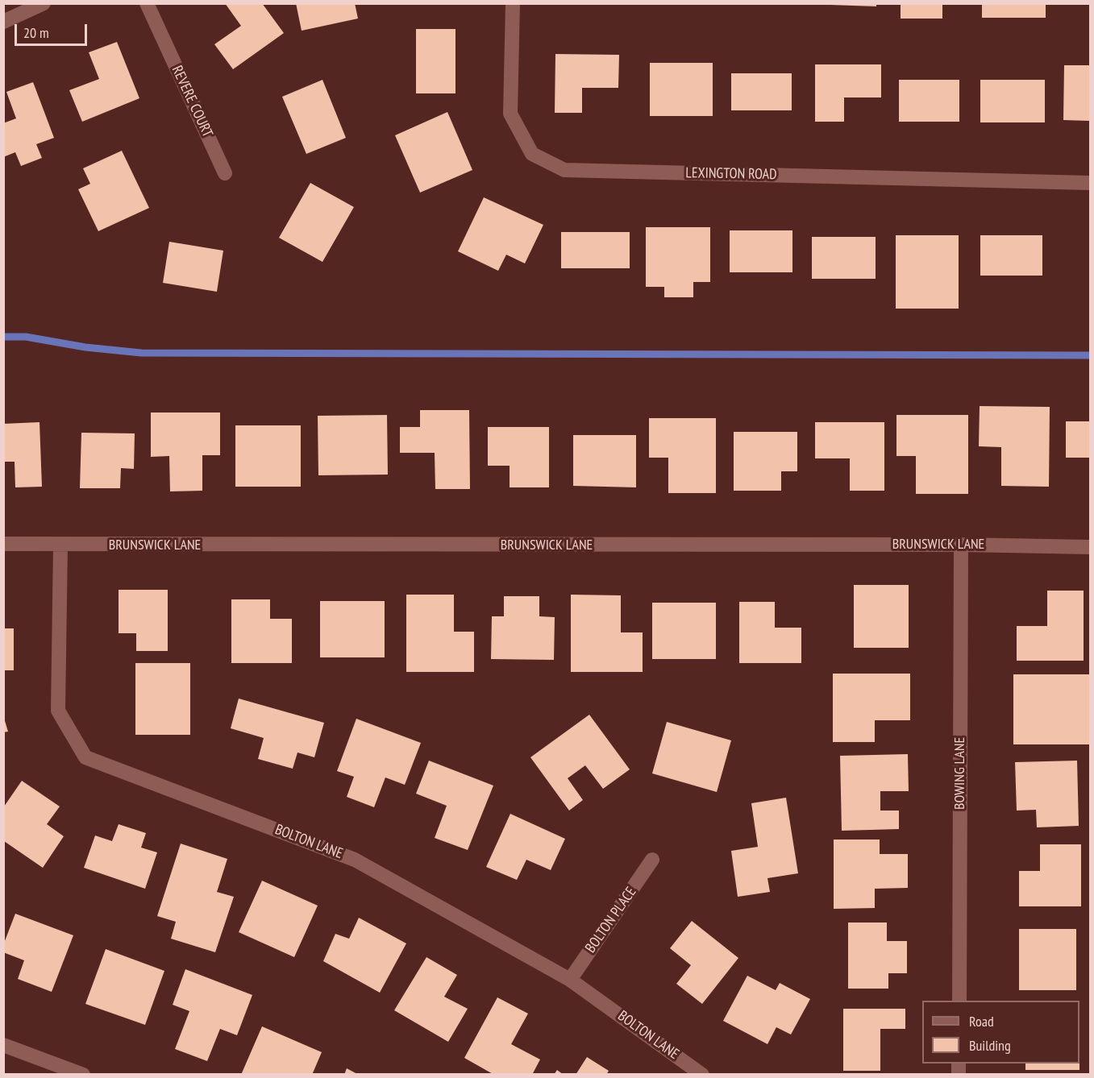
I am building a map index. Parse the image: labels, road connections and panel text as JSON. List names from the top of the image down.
{
  "streets": {
    "street": [
      "REVERE COURT",
      "LEXINGTON ROAD",
      "BRUNSWICK LANE",
      "BOWING LANE",
      "BOLTON LANE",
      "BOLTON PLACE"
    ]
  },
  "crossings": [
    ["BRUNSWICK LANE", "BOWING LANE"],
    ["BRUNSWICK LANE", "BOLTON LANE"],
    ["BOLTON LANE", "BOLTON PLACE"]
  ],
  "legend": ["Road", "Building"],
  "scale_bar": "20 m"
}
